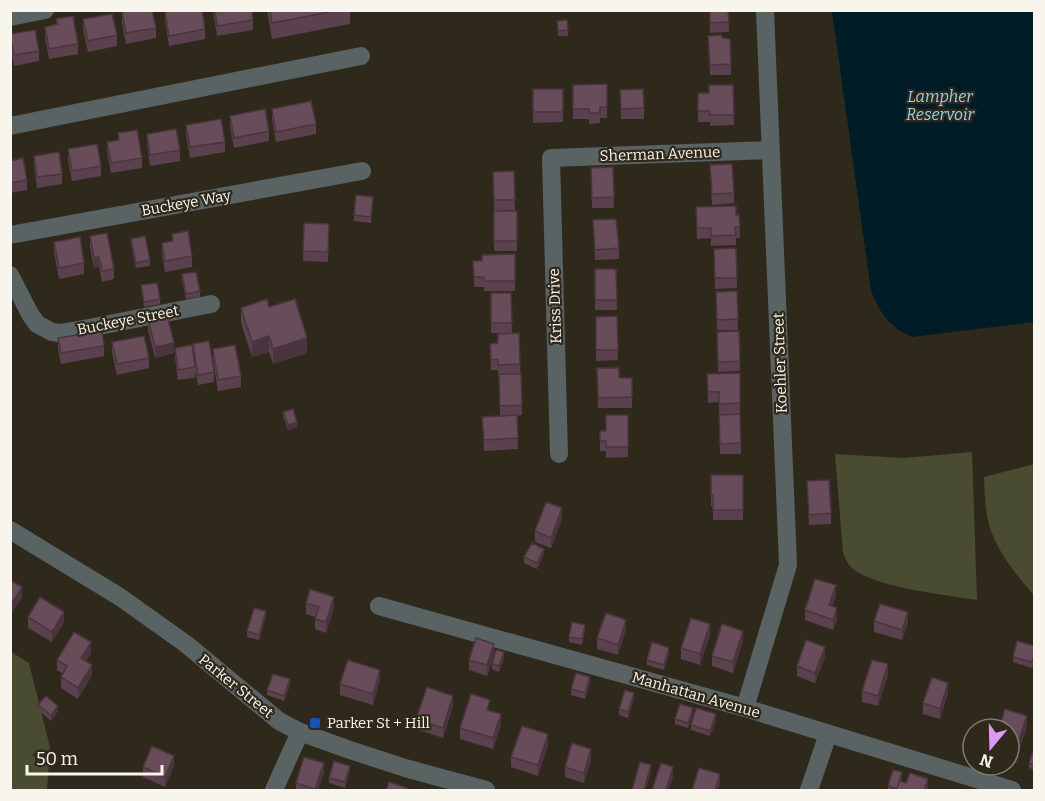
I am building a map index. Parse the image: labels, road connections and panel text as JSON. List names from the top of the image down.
{
  "streets": {
    "street": [
      "Sherman Avenue",
      "Buckeye Way",
      "Kriss Drive",
      "Buckeye Street",
      "Koehler Street",
      "Parker Street",
      "Manhattan Avenue"
    ]
  },
  "crossings": [
    ["Sherman Avenue", "Kriss Drive"],
    ["Sherman Avenue", "Koehler Street"],
    ["Koehler Street", "Manhattan Avenue"]
  ],
  "water": ["Lampher Reservoir"],
  "places": {
    "transit": ["Parker St + Hill"]
  },
  "scale_bar": "50 m",
  "north": "bottom"
}
